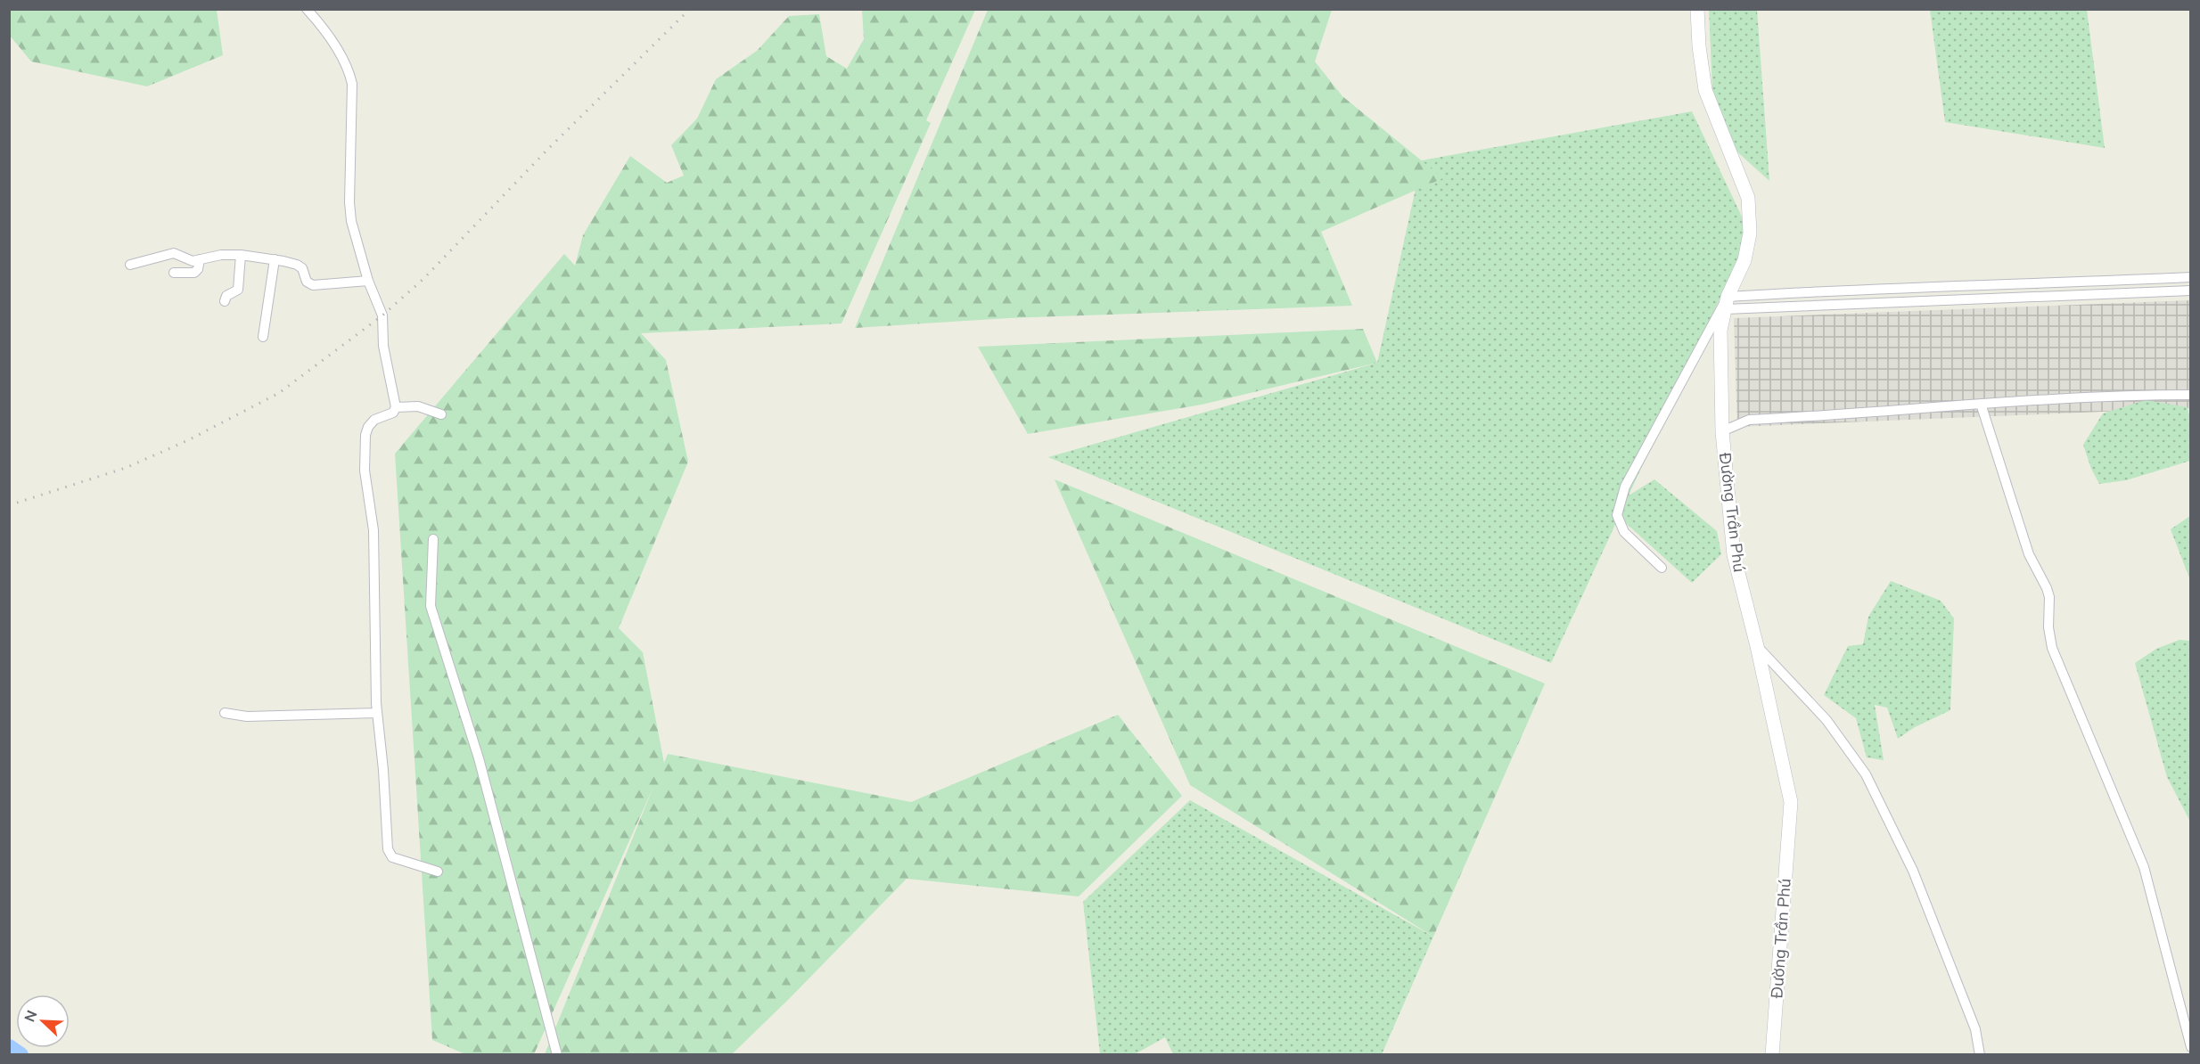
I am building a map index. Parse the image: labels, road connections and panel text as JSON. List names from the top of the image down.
{
  "streets": {
    "main road": ["Đường Trần Phú"]
  },
  "north": "top left"
}
